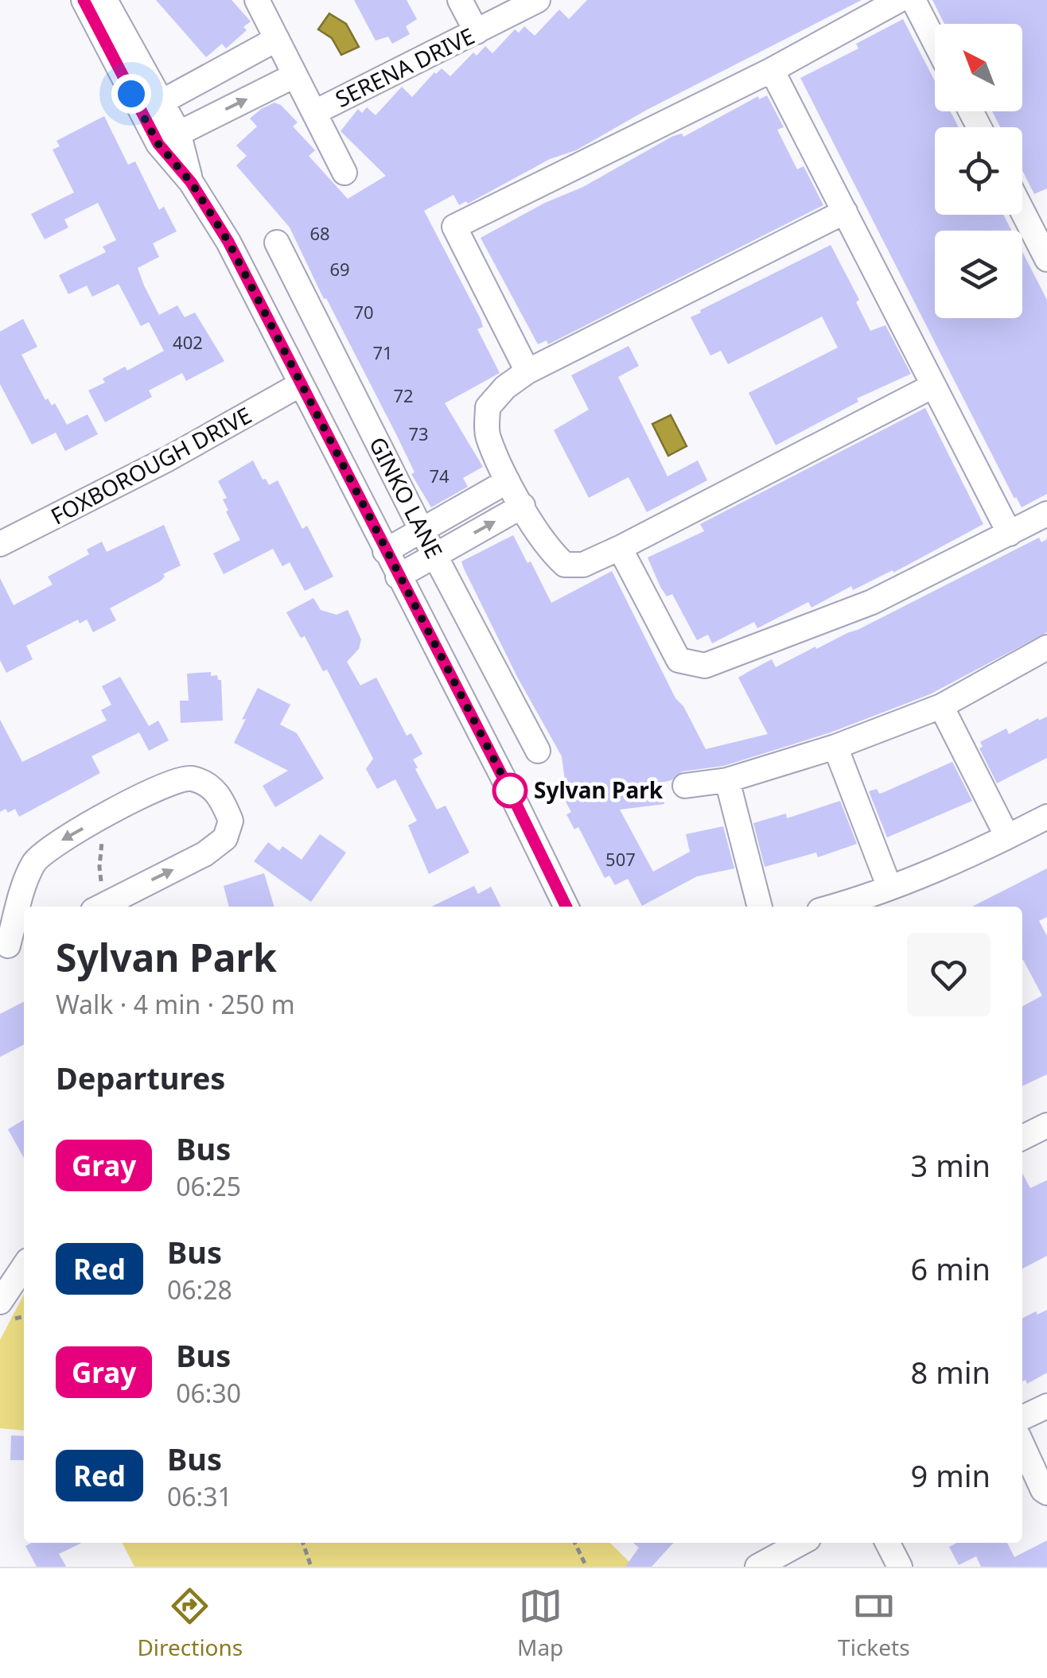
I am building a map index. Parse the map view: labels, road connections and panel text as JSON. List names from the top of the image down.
{
  "streets": {
    "street": ["SERENA DRIVE", "FOXBOROUGH DRIVE", "GINKO LANE"]
  },
  "places": ["Sylvan Park"],
  "lines": ["bus line Gray"],
  "house_numbers": [
    "68",
    "69",
    "70",
    "402",
    "71",
    "72",
    "73",
    "74",
    "507"
  ],
  "north": "top left",
  "page": {
    "heading": [
      ["Sylvan Park", "Walk · 4 min · 250 m"],
      "Departures"
    ],
    "list": [
      {
        "mark": "Gray",
        "name": "Bus",
        "note": "06:25",
        "value": "3 min"
      },
      {
        "mark": "Red",
        "name": "Bus",
        "note": "06:28",
        "value": "6 min"
      },
      {
        "mark": "Gray",
        "name": "Bus",
        "note": "06:30",
        "value": "8 min"
      },
      {
        "mark": "Red",
        "name": "Bus",
        "note": "06:31",
        "value": "9 min"
      }
    ],
    "tabs": ["Directions", "Map", "Tickets"]
  }
}
